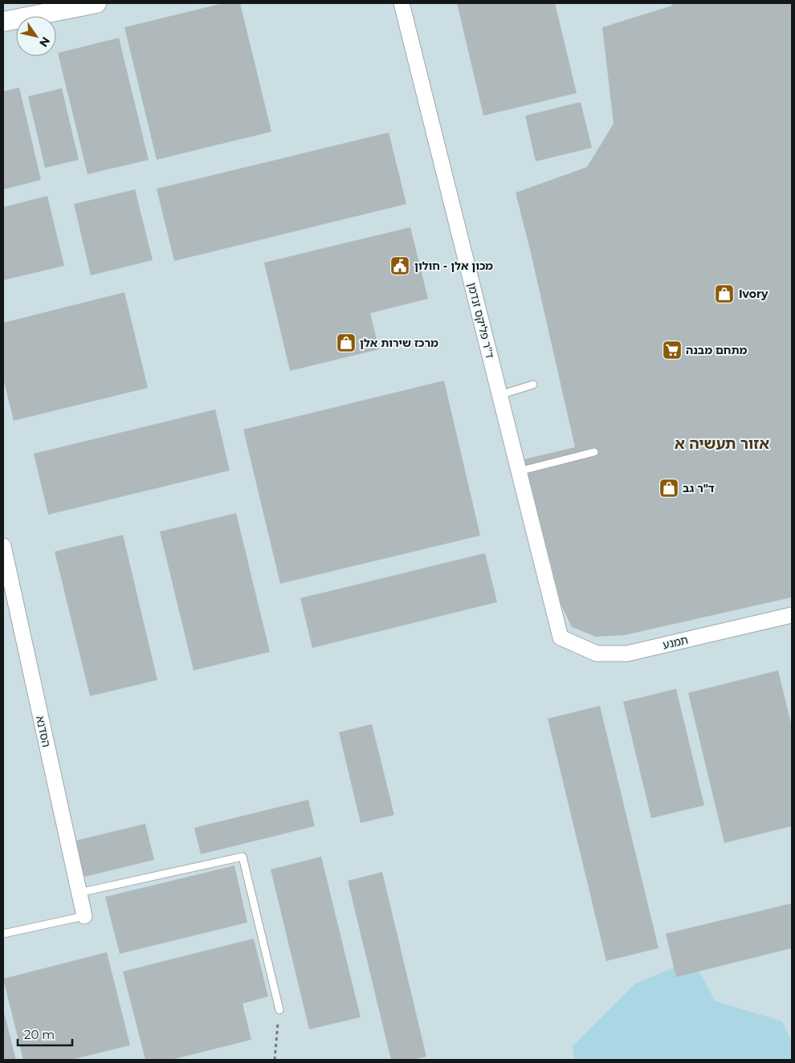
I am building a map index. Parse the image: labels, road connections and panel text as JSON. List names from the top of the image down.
{
  "streets": {
    "street": ["ד''ר פליקס זנדמן", "תמנע", "הסדנא"]
  },
  "crossings": [
    ["ד''ר פליקס זנדמן", "תמנע"]
  ],
  "districts": ["אזור תעשיה א"],
  "places": {
    "public building": ["מכון אלן - חולון"],
    "shop": ["Ivory", "מרכז שירות אלן", "ד\"ר גב"],
    "supermarket": ["מתחם מבנה"]
  },
  "scale_bar": "20 m",
  "north": "bottom right"
}
